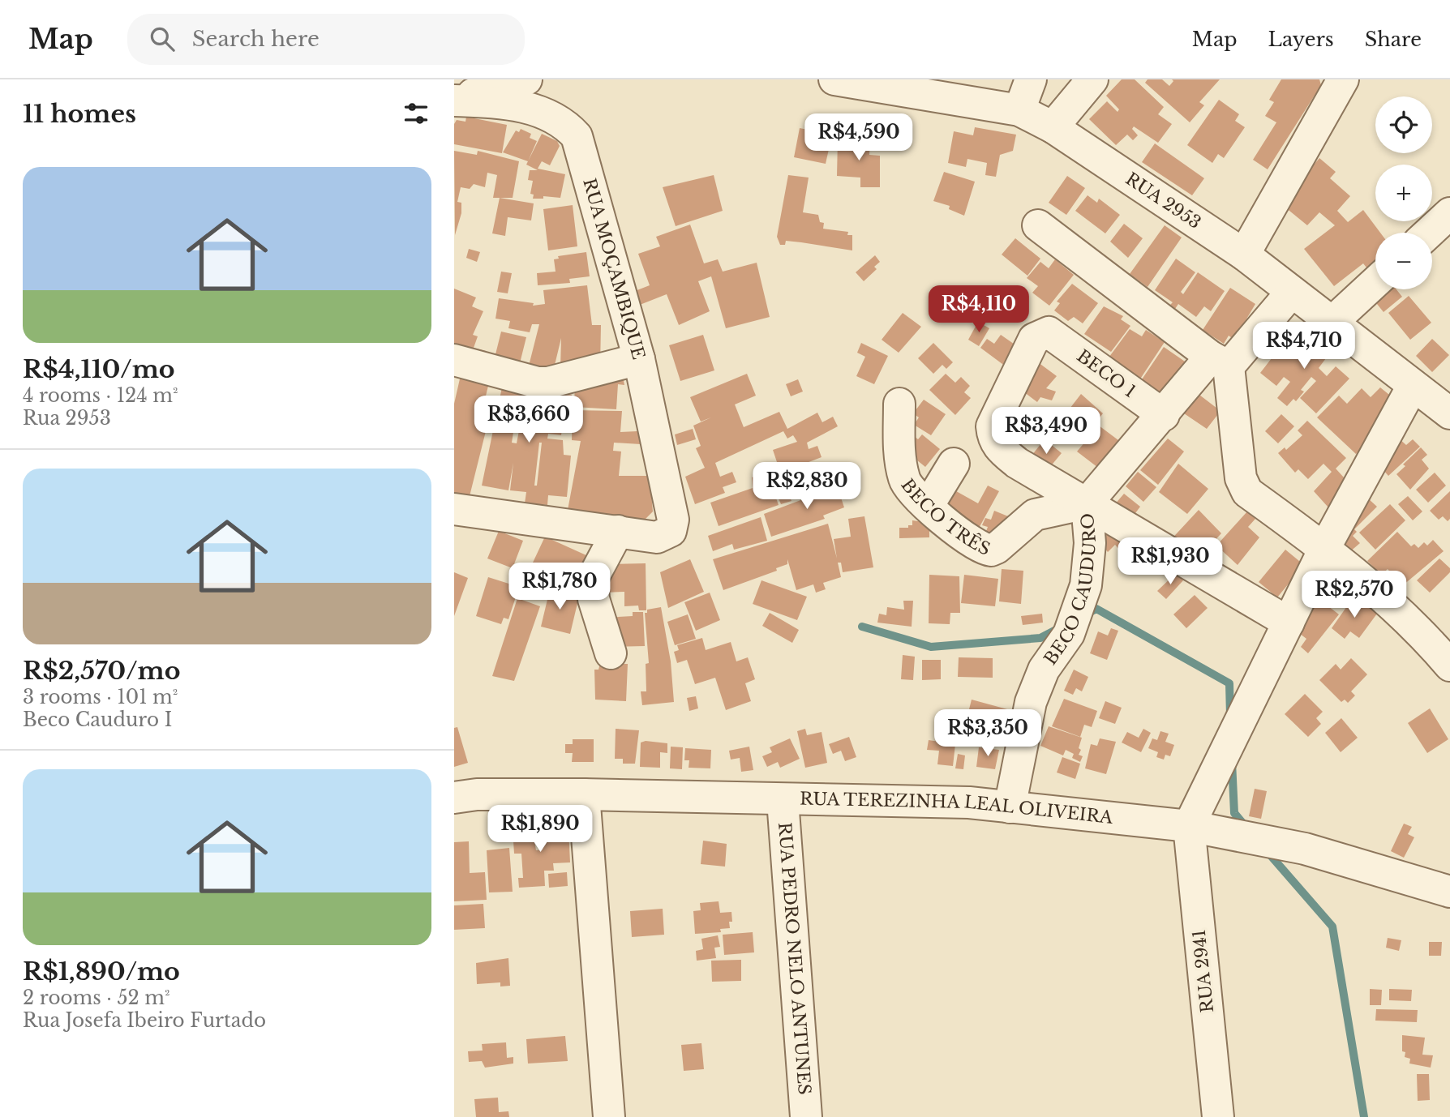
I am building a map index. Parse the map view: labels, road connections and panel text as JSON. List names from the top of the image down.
{
  "streets": {
    "street": [
      "RUA 2953",
      "RUA MOÇAMBIQUE",
      "BECO 1",
      "BECO TRÊS",
      "BECO CAUDURO",
      "RUA TEREZINHA LEAL OLIVEIRA",
      "RUA PEDRO NELO ANTUNES",
      "RUA 2941"
    ]
  },
  "crossings": [
    ["RUA 2953", "BECO CAUDURO"],
    ["BECO 1", "BECO TRÊS"],
    ["BECO 1", "BECO CAUDURO"],
    ["BECO TRÊS", "BECO CAUDURO"],
    ["BECO CAUDURO", "RUA TEREZINHA LEAL OLIVEIRA"],
    ["RUA TEREZINHA LEAL OLIVEIRA", "RUA PEDRO NELO ANTUNES"],
    ["RUA TEREZINHA LEAL OLIVEIRA", "RUA 2941"]
  ],
  "page": {
    "header": "Map",
    "search": "Search here",
    "nav": ["Map", "Layers", "Share"],
    "heading": "11 homes",
    "map_buttons": ["+", "−"],
    "price": [
      "R$4,590",
      "R$4,110",
      "R$4,710",
      "R$3,660",
      "R$3,490",
      "R$2,830",
      "R$1,930",
      "R$1,780",
      "R$2,570",
      "R$3,350",
      "R$1,890"
    ],
    "list": [
      {
        "name": "R$4,110/mo",
        "note": "4 rooms · 124 m² · Rua 2953"
      },
      {
        "name": "R$2,570/mo",
        "note": "3 rooms · 101 m² · Beco Cauduro I"
      },
      {
        "name": "R$1,890/mo",
        "note": "2 rooms · 52 m² · Rua Josefa Ibeiro Furtado"
      }
    ]
  }
}
